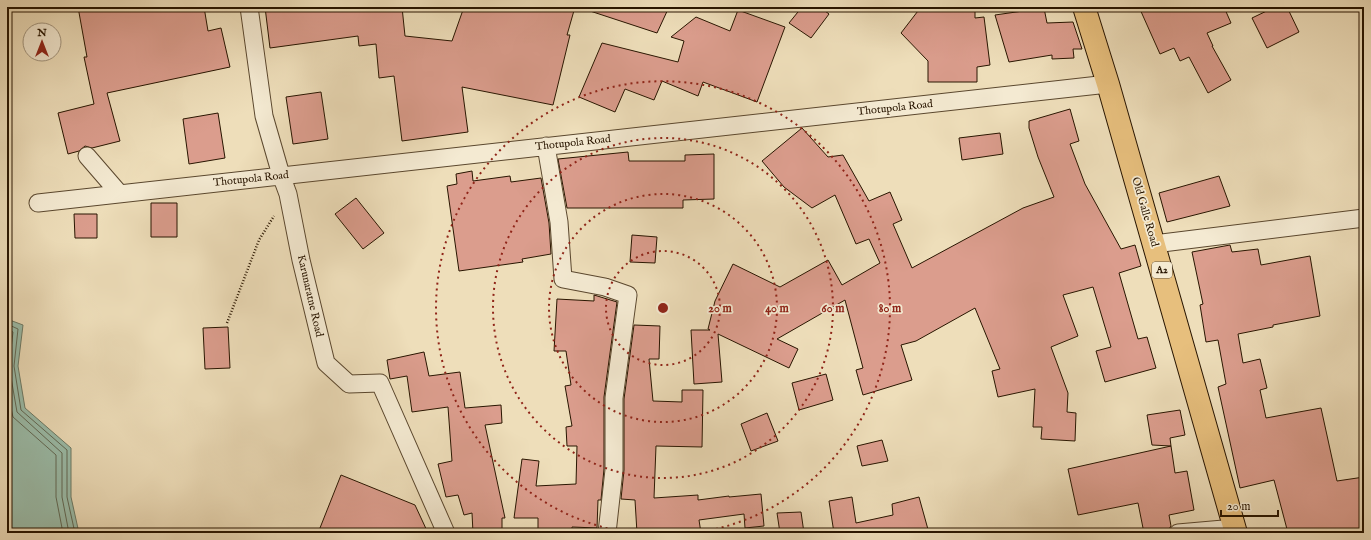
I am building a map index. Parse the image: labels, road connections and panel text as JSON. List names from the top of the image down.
{
  "streets": {
    "highway": ["Old Galle Road", "A2"],
    "street": ["Thotupola Road", "Karunaratne Road"]
  },
  "crossings": [
    ["Thotupola Road", "Old Galle Road"],
    ["Thotupola Road", "Karunaratne Road"]
  ],
  "scale_bar": "20 m",
  "north": "top",
  "rings": [
    "20 m",
    "40 m",
    "60 m",
    "80 m"
  ]
}
